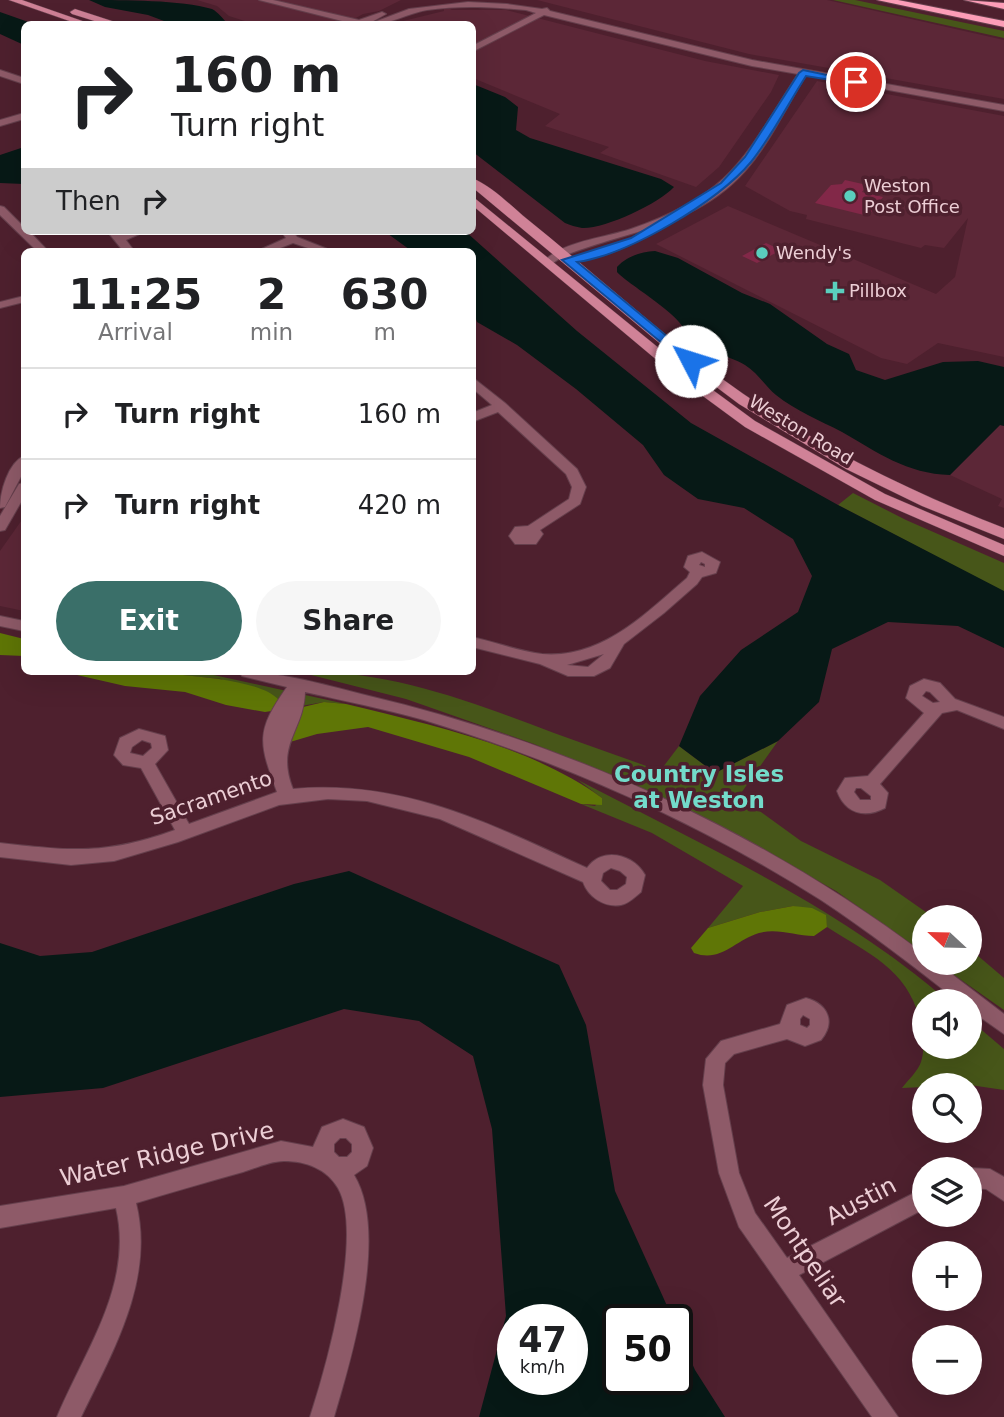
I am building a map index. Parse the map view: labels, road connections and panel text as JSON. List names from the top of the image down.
{
  "streets": {
    "main road": ["Weston Road"],
    "street": [
      "Sacramento",
      "Water Ridge Drive",
      "Austin",
      "Montpeliar"
    ]
  },
  "crossings": [
    ["Austin", "Montpeliar"]
  ],
  "districts": ["Country Isles at Weston"],
  "places": {
    "other": ["Weston Post Office", "Wendy's"],
    "health": ["Pillbox"]
  },
  "north": "left",
  "page": {
    "turn": ["160 m", "Turn right"],
    "then": "Then",
    "eta": [
      "11:25",
      "Arrival",
      "2",
      "min",
      "630",
      "m"
    ],
    "list": [
      {
        "name": "Turn right",
        "value": "160 m"
      },
      {
        "name": "Turn right",
        "value": "420 m"
      }
    ],
    "buttons": ["Exit", "Share"],
    "map_buttons": ["+", "−"],
    "speed": "47 km/h",
    "limit": "50"
  }
}
